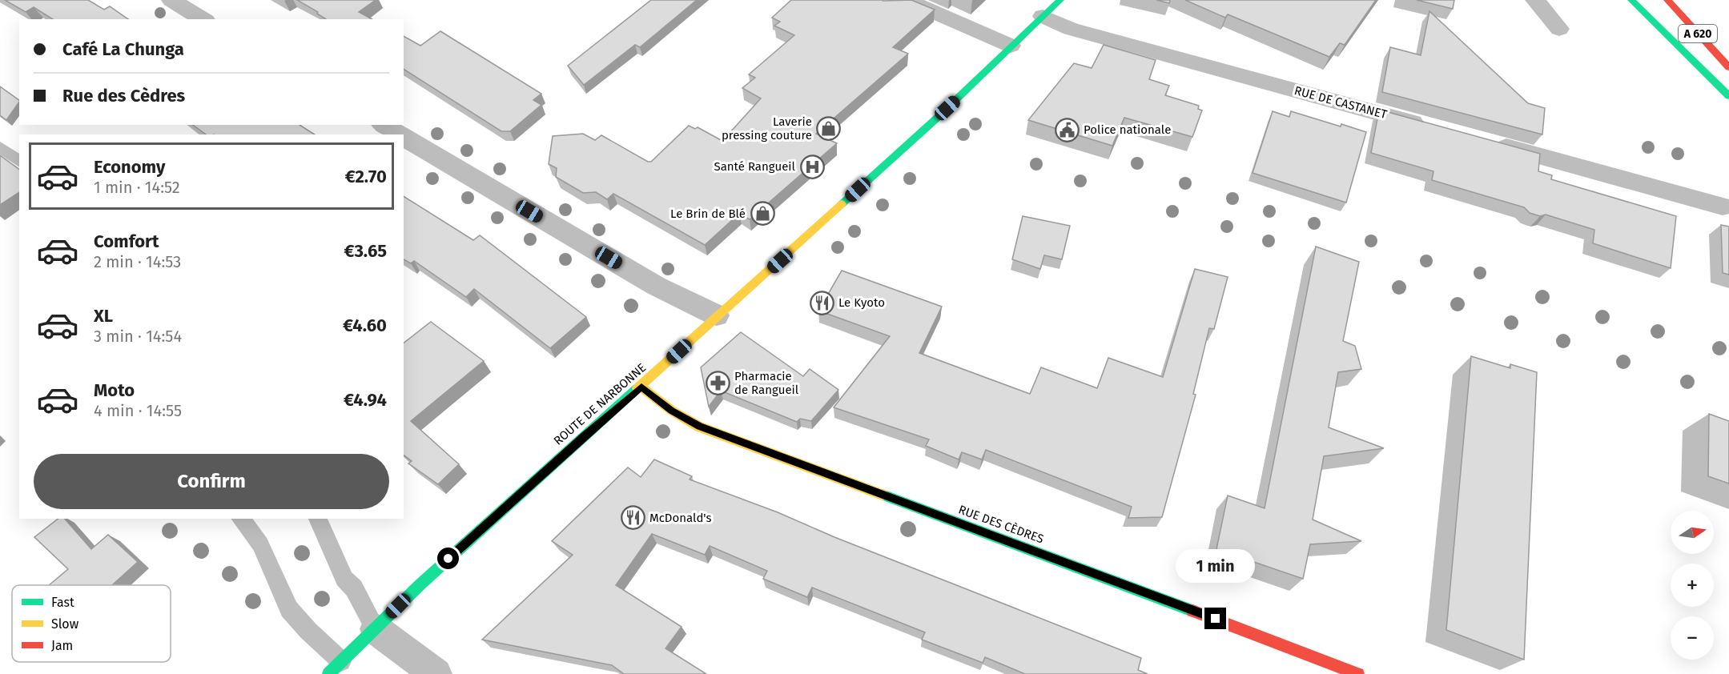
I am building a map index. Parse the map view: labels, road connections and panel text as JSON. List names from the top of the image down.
{
  "streets": {
    "main road": ["A 620", "ROUTE DE NARBONNE", "RUE DES CÈDRES"],
    "street": ["RUE DE CASTANET"]
  },
  "crossings": [
    ["RUE DE CASTANET", "ROUTE DE NARBONNE"],
    ["ROUTE DE NARBONNE", "RUE DES CÈDRES"]
  ],
  "places": {
    "shop": ["Laverie pressing couture", "Le Brin de Blé"],
    "public building": ["Police nationale"],
    "hospital": ["Santé Rangueil"],
    "restaurant": ["Le Kyoto", "McDonald's"],
    "pharmacy": ["Pharmacie de Rangueil"]
  },
  "legend": ["Fast", "Slow", "Jam"],
  "north": "right",
  "page": {
    "banner": ["Café La Chunga", "Rue des Cèdres"],
    "list": [
      {
        "name": "Economy",
        "note": "1 min · 14:52",
        "value": "€2.70"
      },
      {
        "name": "Comfort",
        "note": "2 min · 14:53",
        "value": "€3.65"
      },
      {
        "name": "XL",
        "note": "3 min · 14:54",
        "value": "€4.60"
      },
      {
        "name": "Moto",
        "note": "4 min · 14:55",
        "value": "€4.94"
      }
    ],
    "buttons": "Confirm",
    "map_buttons": ["+", "−"],
    "bubble": "1 min"
  }
}
